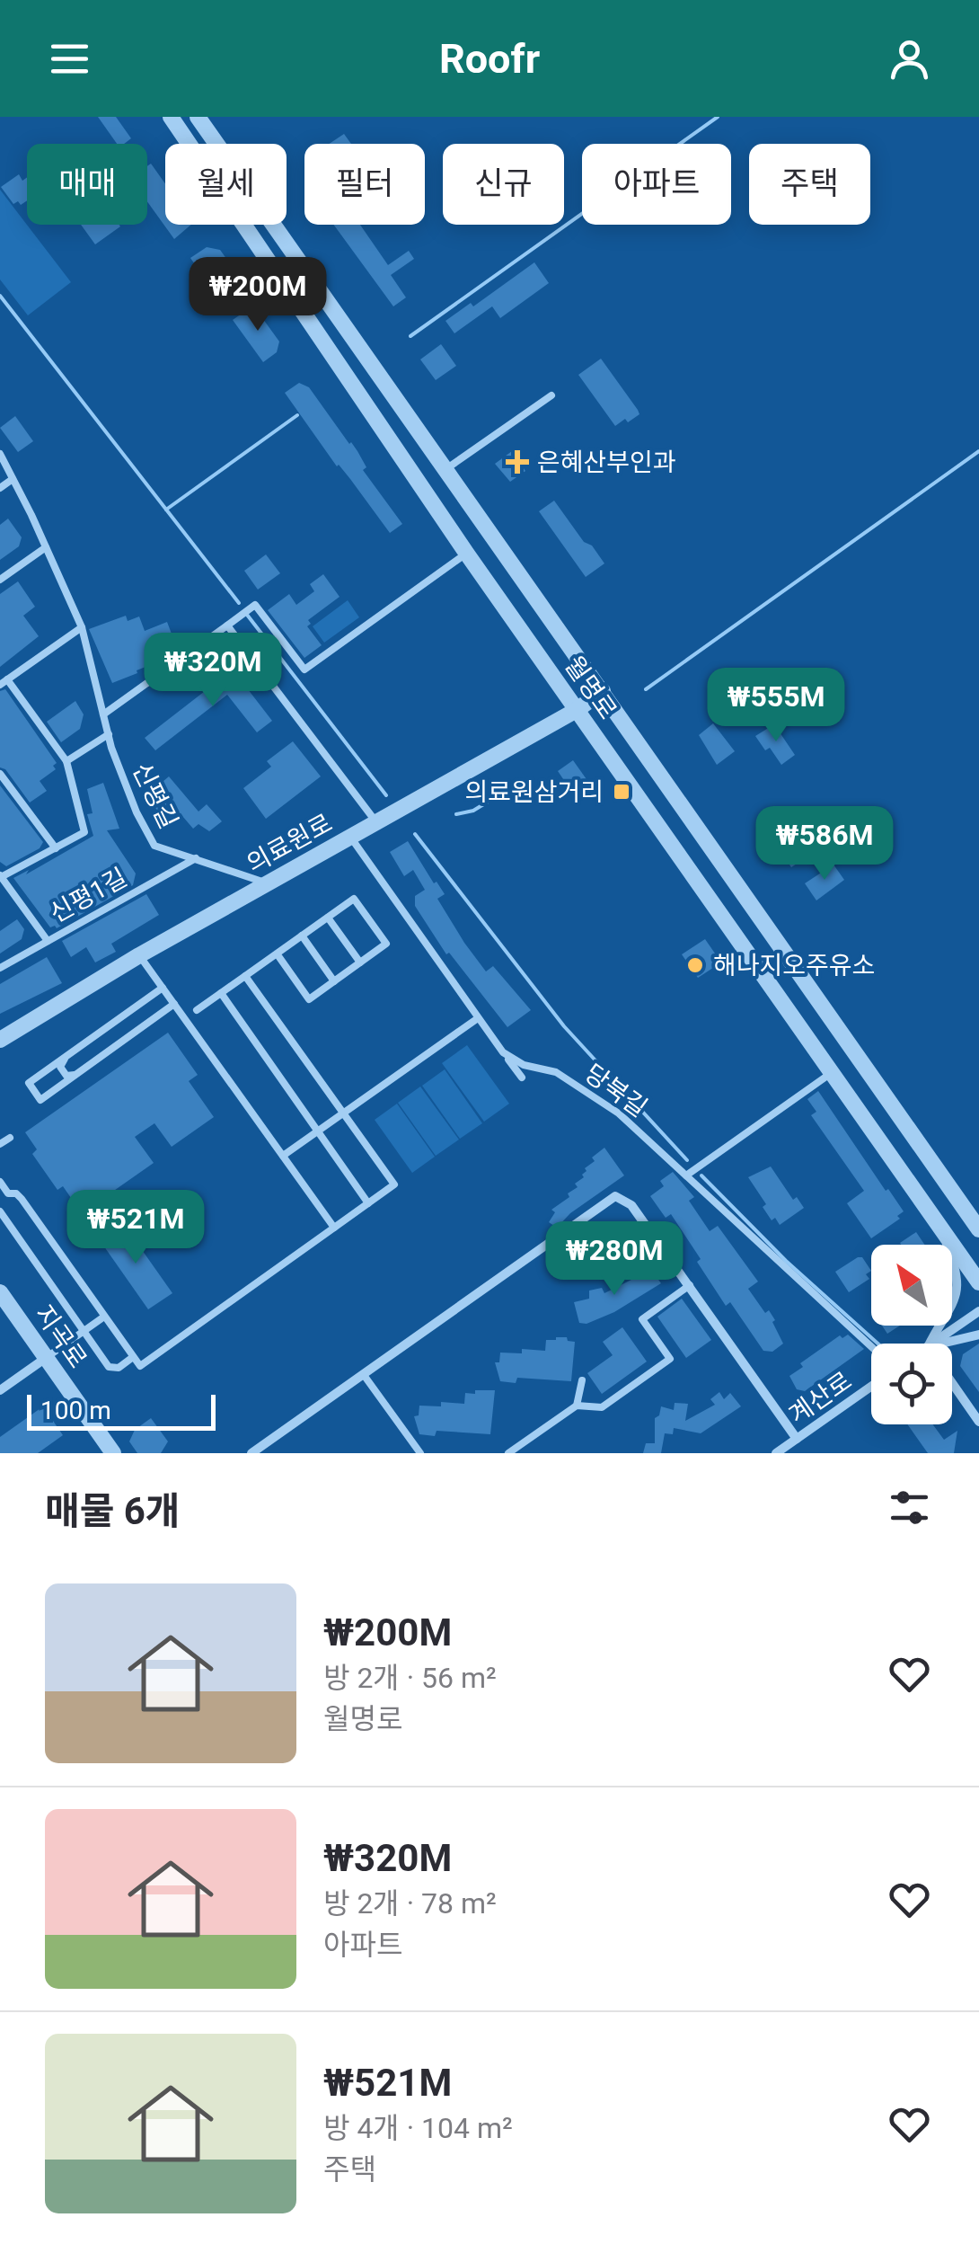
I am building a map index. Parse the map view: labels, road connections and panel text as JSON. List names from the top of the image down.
{
  "streets": {
    "street": [
      "월명로",
      "의료원로",
      "지곡로",
      "계산로"
    ],
    "lane": ["신평길", "신평1길", "당북길"]
  },
  "crossings": [
    ["월명로", "의료원로"],
    ["신평길", "의료원로"],
    ["신평길", "신평1길"]
  ],
  "places": {
    "health": ["은혜산부인과"],
    "transit": ["의료원삼거리"],
    "other": ["해나지오주유소"]
  },
  "scale_bar": "100 m",
  "north": "top left",
  "page": {
    "header": "Roofr",
    "chip": [
      "매매",
      "월세",
      "필터",
      "신규",
      "아파트",
      "주택"
    ],
    "price": [
      "₩200M",
      "₩320M",
      "₩555M",
      "₩586M",
      "₩521M",
      "₩280M"
    ],
    "scale": "100 m",
    "heading": "매물 6개",
    "list": [
      {
        "name": "₩200M",
        "note": "방 2개 · 56 m² · 월명로"
      },
      {
        "name": "₩320M",
        "note": "방 2개 · 78 m² · 아파트"
      },
      {
        "name": "₩521M",
        "note": "방 4개 · 104 m² · 주택"
      }
    ]
  }
}
